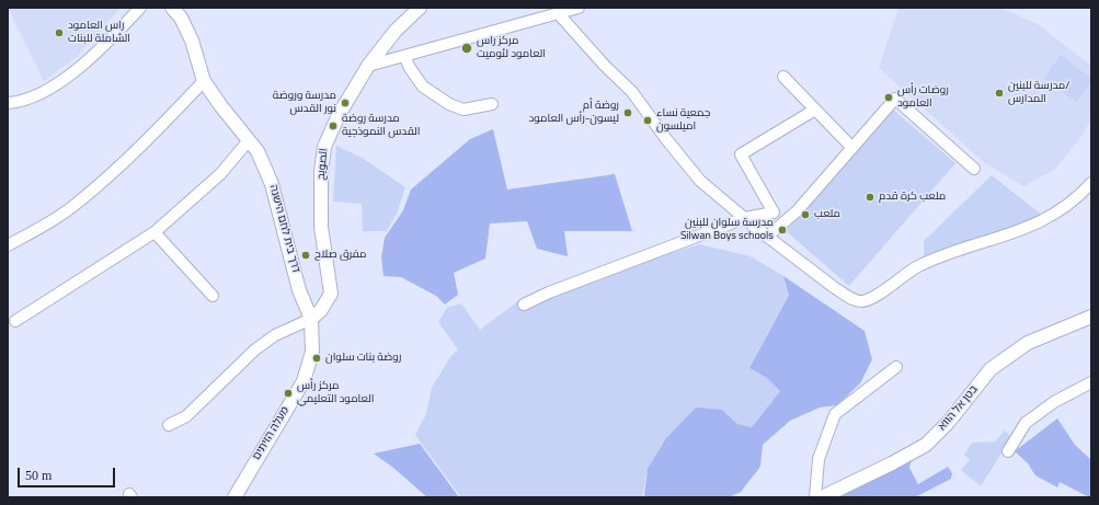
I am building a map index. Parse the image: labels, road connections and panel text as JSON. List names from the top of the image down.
{
  "streets": {
    "street": [
      "الصويح",
      "דרך בית לחם הישנה",
      "בטן אל הווא",
      "מעלה הזיתים"
    ]
  },
  "crossings": [
    ["الصويح", "דרך בית לחם הישנה"],
    ["الصويح", "מעלה הזיתים"],
    ["דרך בית לחם הישנה", "מעלה הזיתים"]
  ],
  "places": [
    "راس العامود الشاملة للبنات",
    "مركز راس العامود لئوميت",
    "مدرسة للبنين/ المدارس",
    "روضات رأس العامود",
    "مدرسة وروضة نور القدس",
    "روضة أم ليسون-رأس العامود",
    "جمعية نساء اميلسون",
    "مدرسة روضة القدس النموذجية",
    "ملعب كرة قدم",
    "ملعب",
    "مدرسة سلوان للبنين Silwan Boys schools",
    "مفرق صلاح",
    "روضة بنات سلوان",
    "مركز رأس العامود التعليمي"
  ],
  "scale_bar": "50 m"
}
